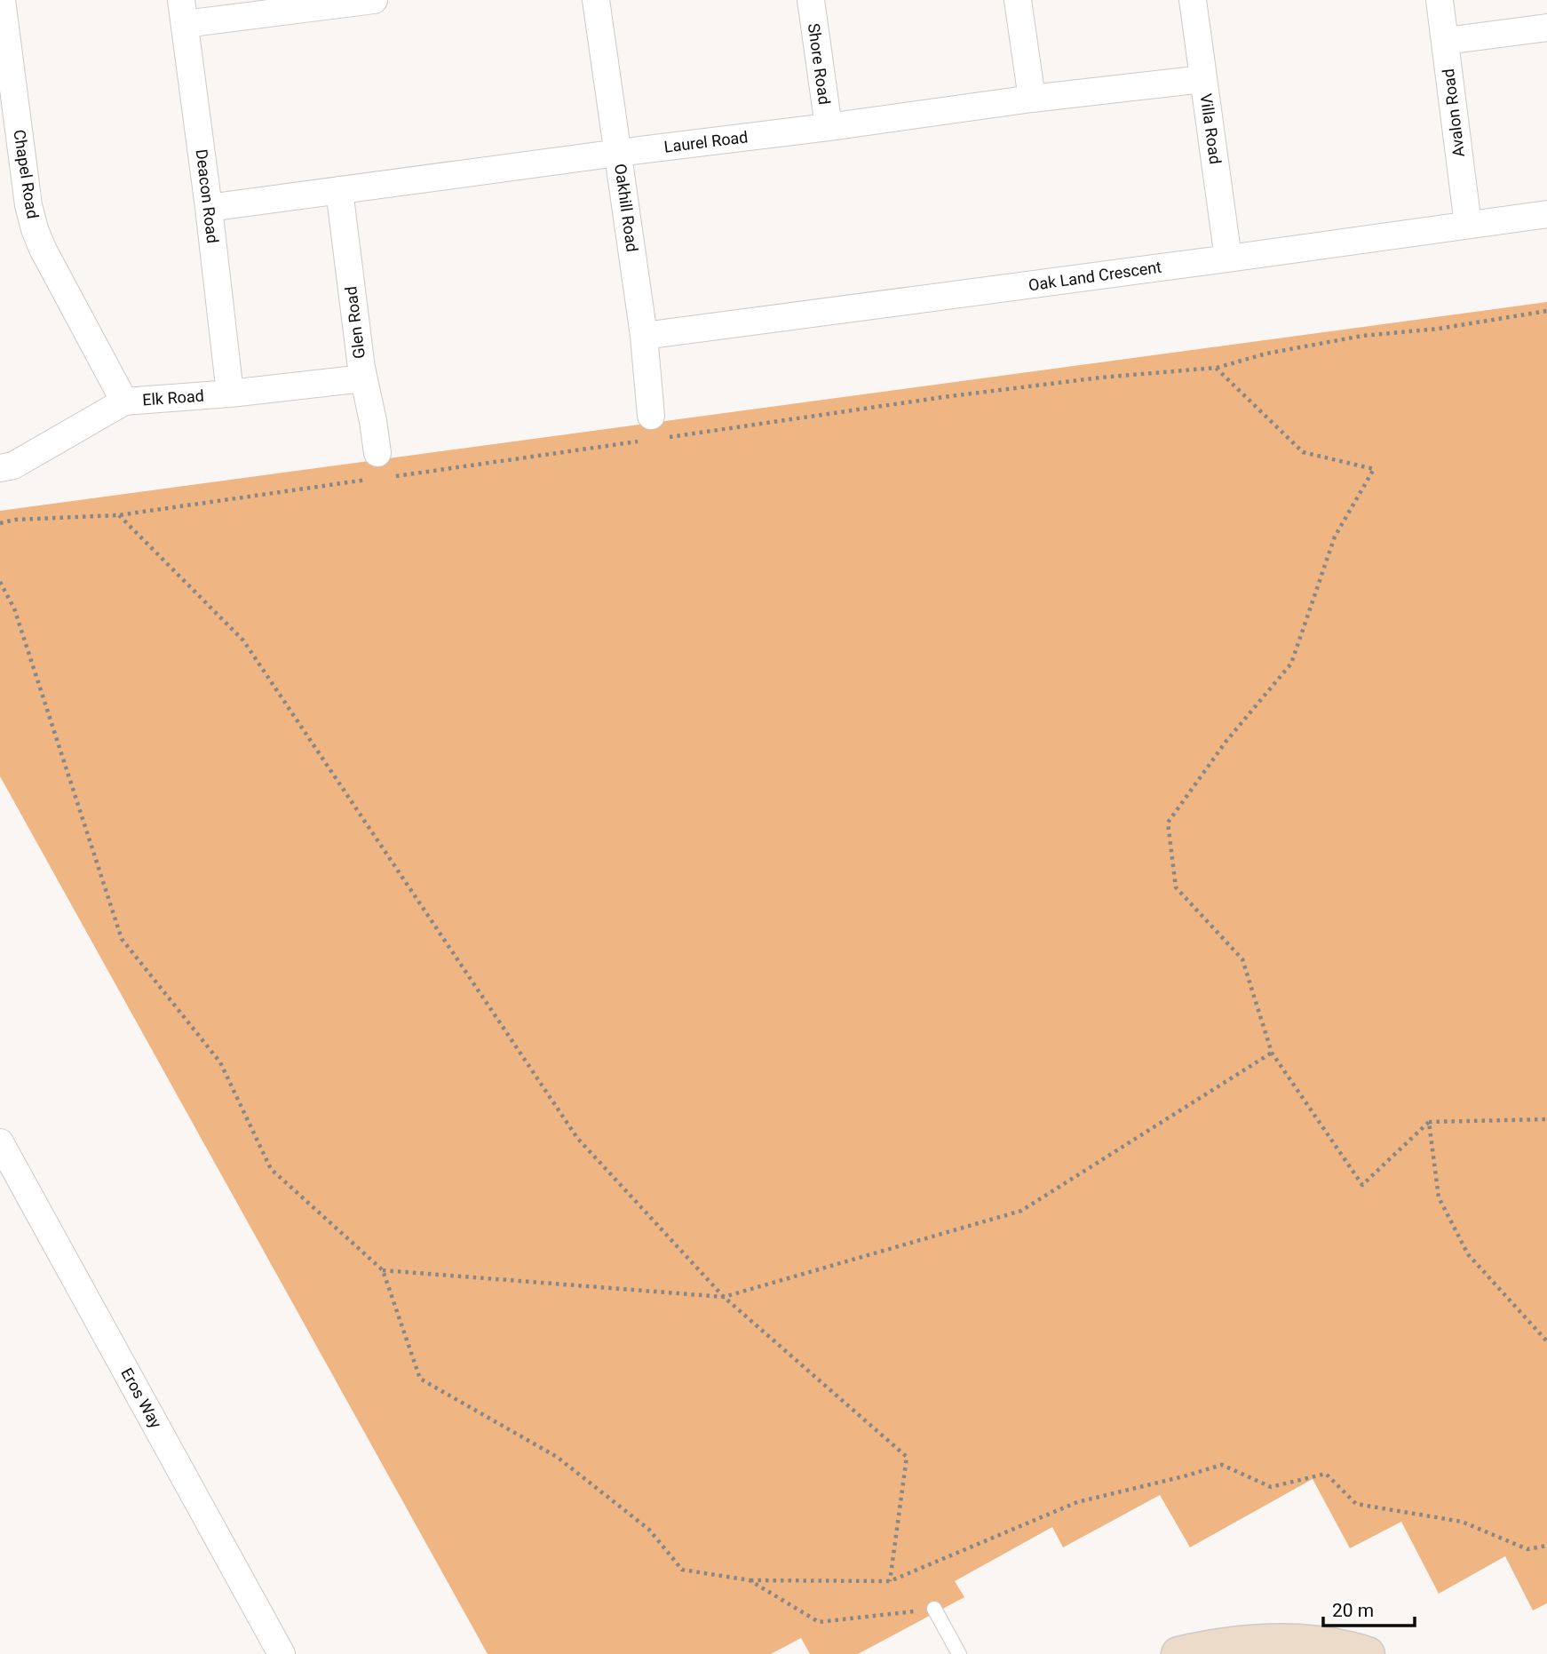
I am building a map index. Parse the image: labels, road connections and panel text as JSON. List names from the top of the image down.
{
  "streets": {
    "street": [
      "Shore Road",
      "Avalon Road",
      "Villa Road",
      "Laurel Road",
      "Chapel Road",
      "Deacon Road",
      "Oakhill Road",
      "Oak Land Crescent",
      "Glen Road",
      "Elk Road",
      "Eros Way"
    ]
  },
  "crossings": [
    ["Shore Road", "Laurel Road"],
    ["Avalon Road", "Oak Land Crescent"],
    ["Villa Road", "Laurel Road"],
    ["Villa Road", "Oak Land Crescent"],
    ["Laurel Road", "Deacon Road"],
    ["Laurel Road", "Oakhill Road"],
    ["Laurel Road", "Glen Road"],
    ["Chapel Road", "Elk Road"],
    ["Deacon Road", "Elk Road"],
    ["Oakhill Road", "Oak Land Crescent"],
    ["Glen Road", "Elk Road"]
  ],
  "scale_bar": "20 m"
}
